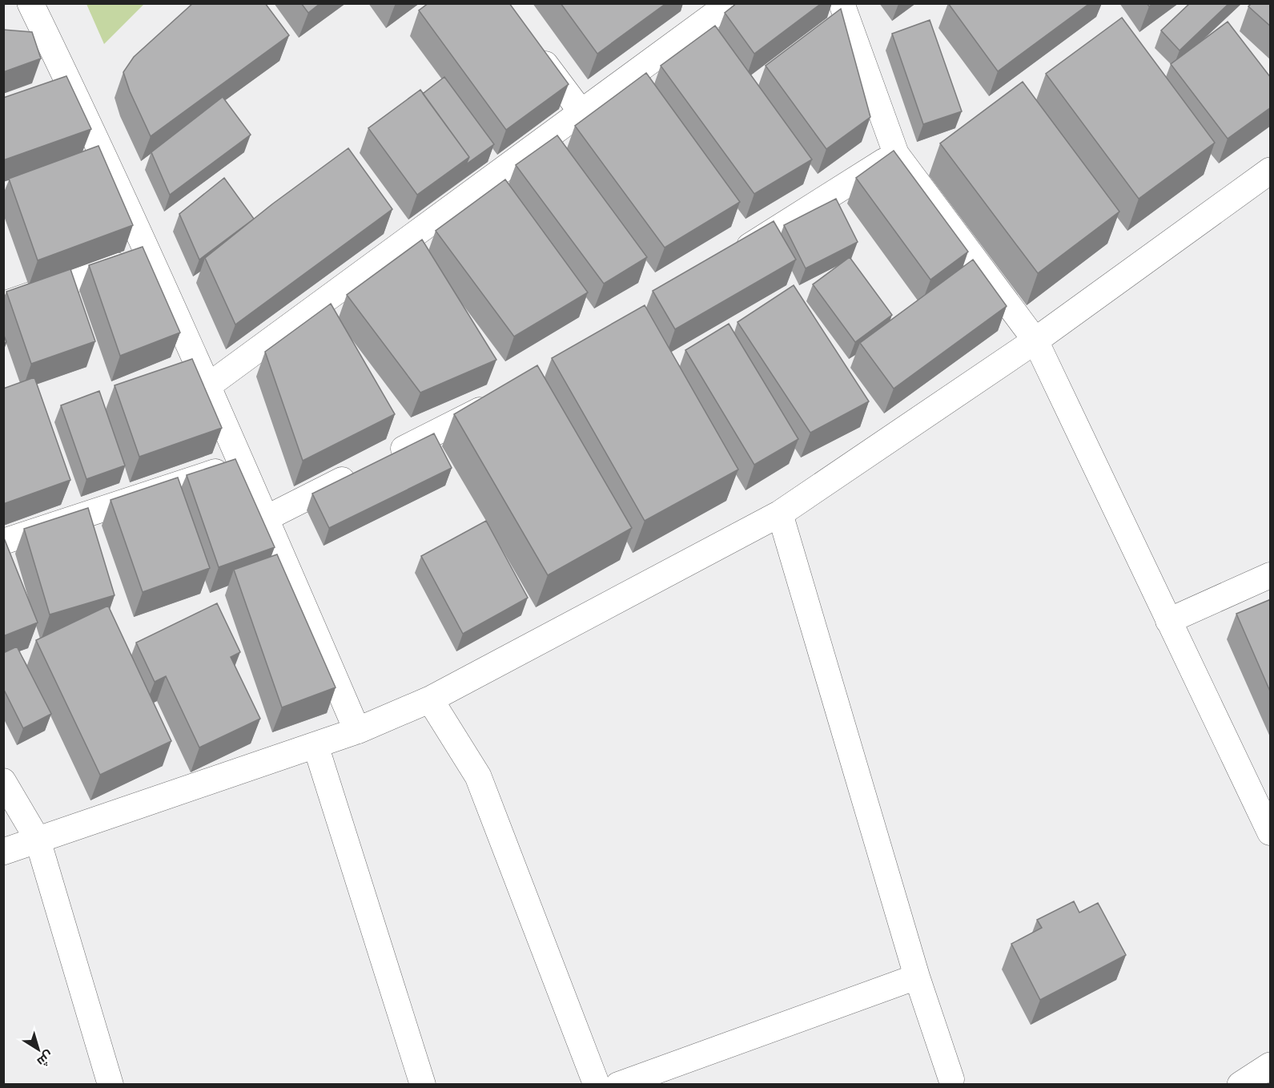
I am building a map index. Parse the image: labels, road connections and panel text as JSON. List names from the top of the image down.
{
  "north": "bottom right"
}
